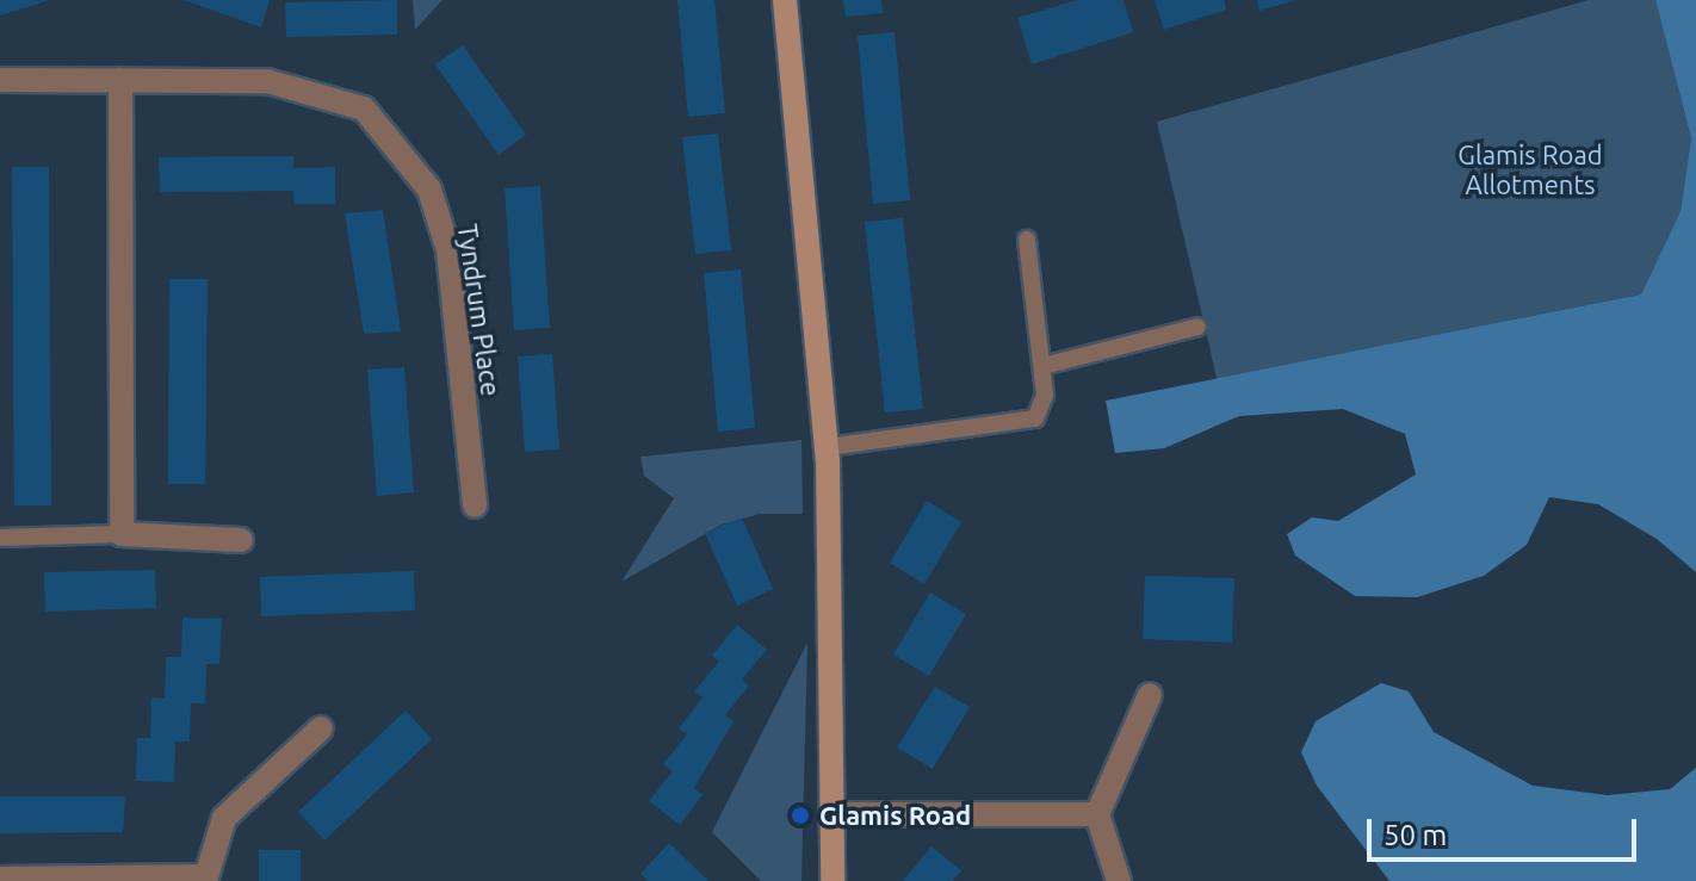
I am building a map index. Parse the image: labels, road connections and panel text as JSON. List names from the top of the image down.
{
  "streets": {
    "street": ["Tyndrum Place"]
  },
  "parks": ["Glamis Road Allotments"],
  "places": ["Glamis Road"],
  "scale_bar": "50 m"
}
